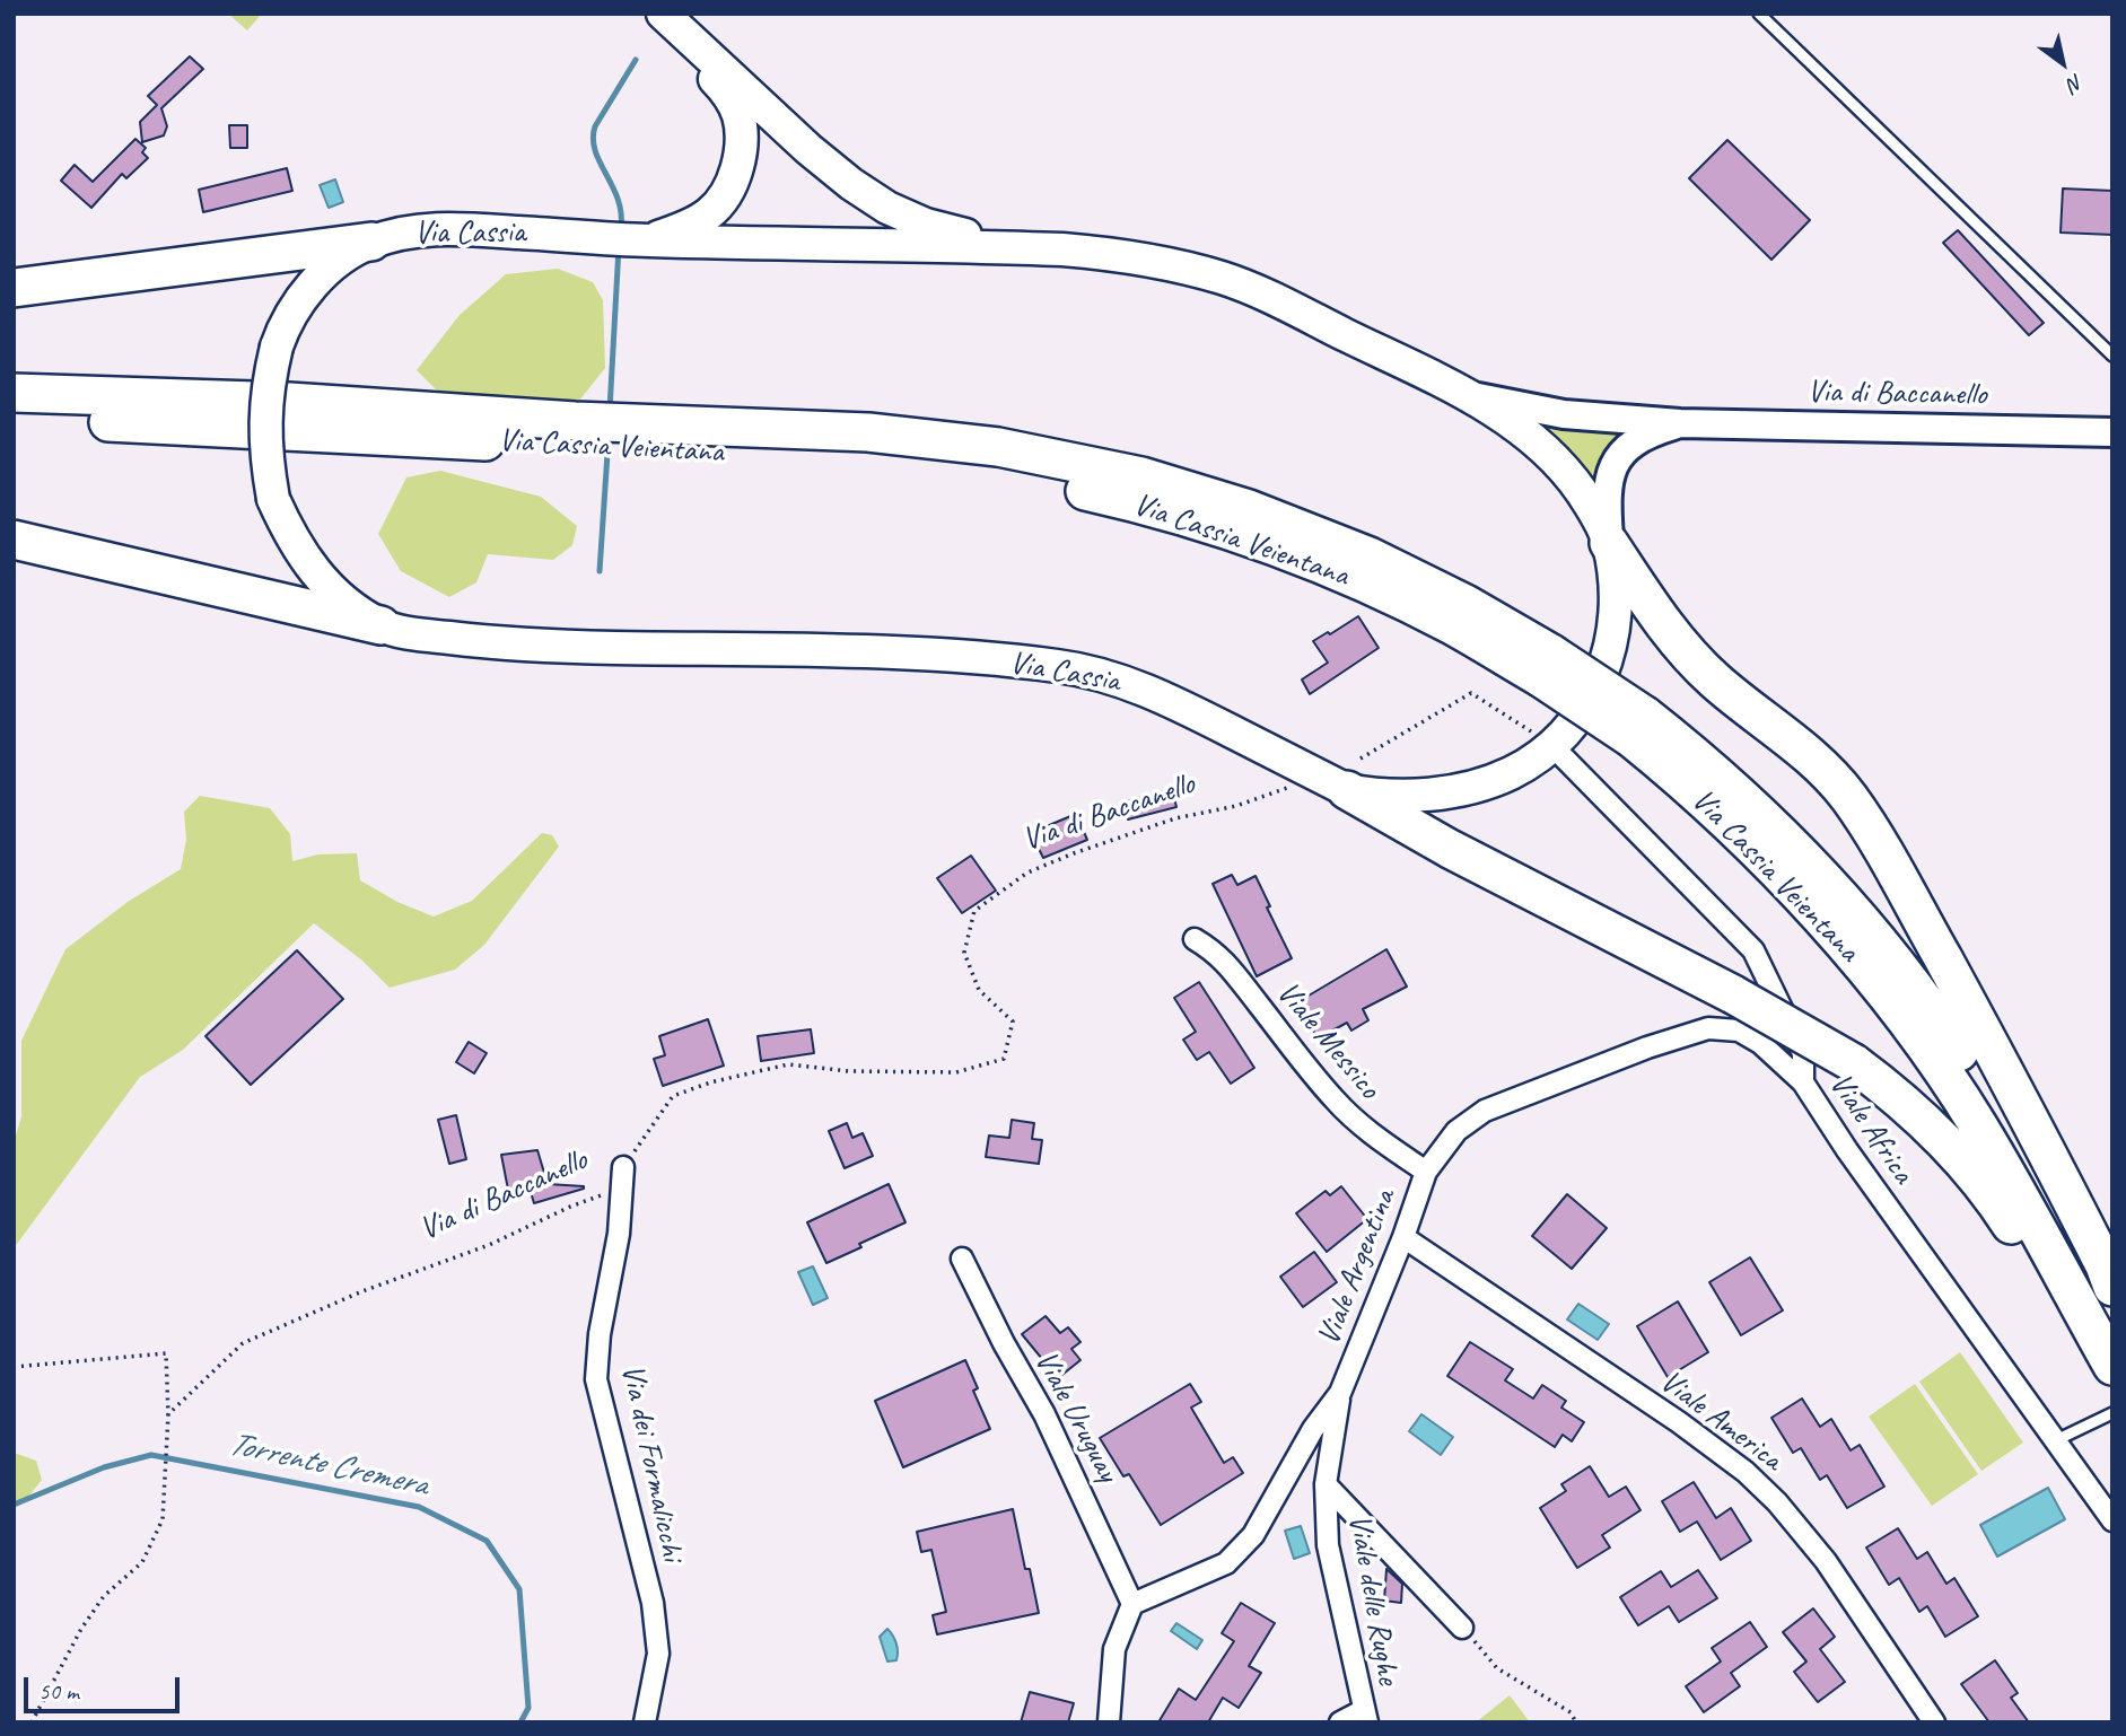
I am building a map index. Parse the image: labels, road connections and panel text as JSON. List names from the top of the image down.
{
  "streets": {
    "highway": ["Via Cassia Veientana"],
    "main road": ["Via Cassia"],
    "street": [
      "Via di Baccanello",
      "Viale Messico",
      "Viale Africa",
      "Viale Argentina",
      "Viale Uruguay",
      "Viale America",
      "Via dei Formalicchi",
      "Viale delle Rughe"
    ]
  },
  "crossings": [
    ["Via Cassia", "Via di Baccanello"],
    ["Via Cassia", "Viale Africa"],
    ["Via di Baccanello", "Via dei Formalicchi"],
    ["Viale Messico", "Viale Argentina"],
    ["Viale Africa", "Viale Argentina"],
    ["Viale Argentina", "Viale Uruguay"],
    ["Viale Argentina", "Viale America"],
    ["Viale Argentina", "Viale delle Rughe"]
  ],
  "water": ["Torrente Cremera"],
  "scale_bar": "50 m",
  "north": "bottom right"
}
